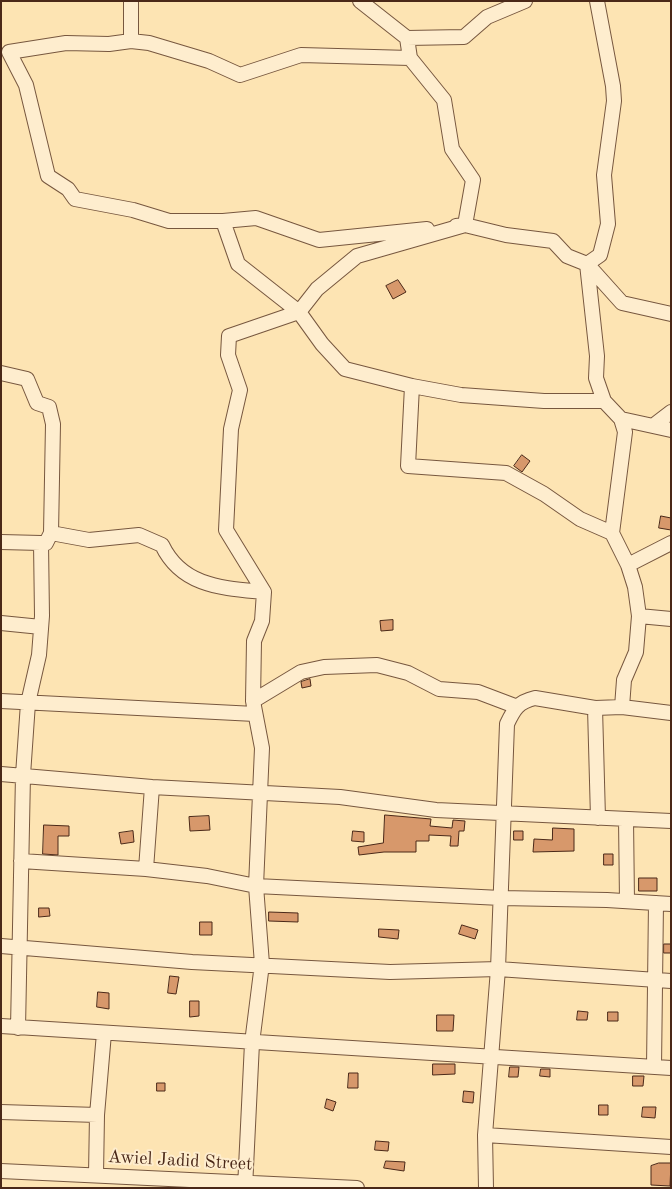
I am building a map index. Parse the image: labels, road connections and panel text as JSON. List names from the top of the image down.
{
  "streets": {
    "street": ["Awiel Jadid Street"]
  }
}
